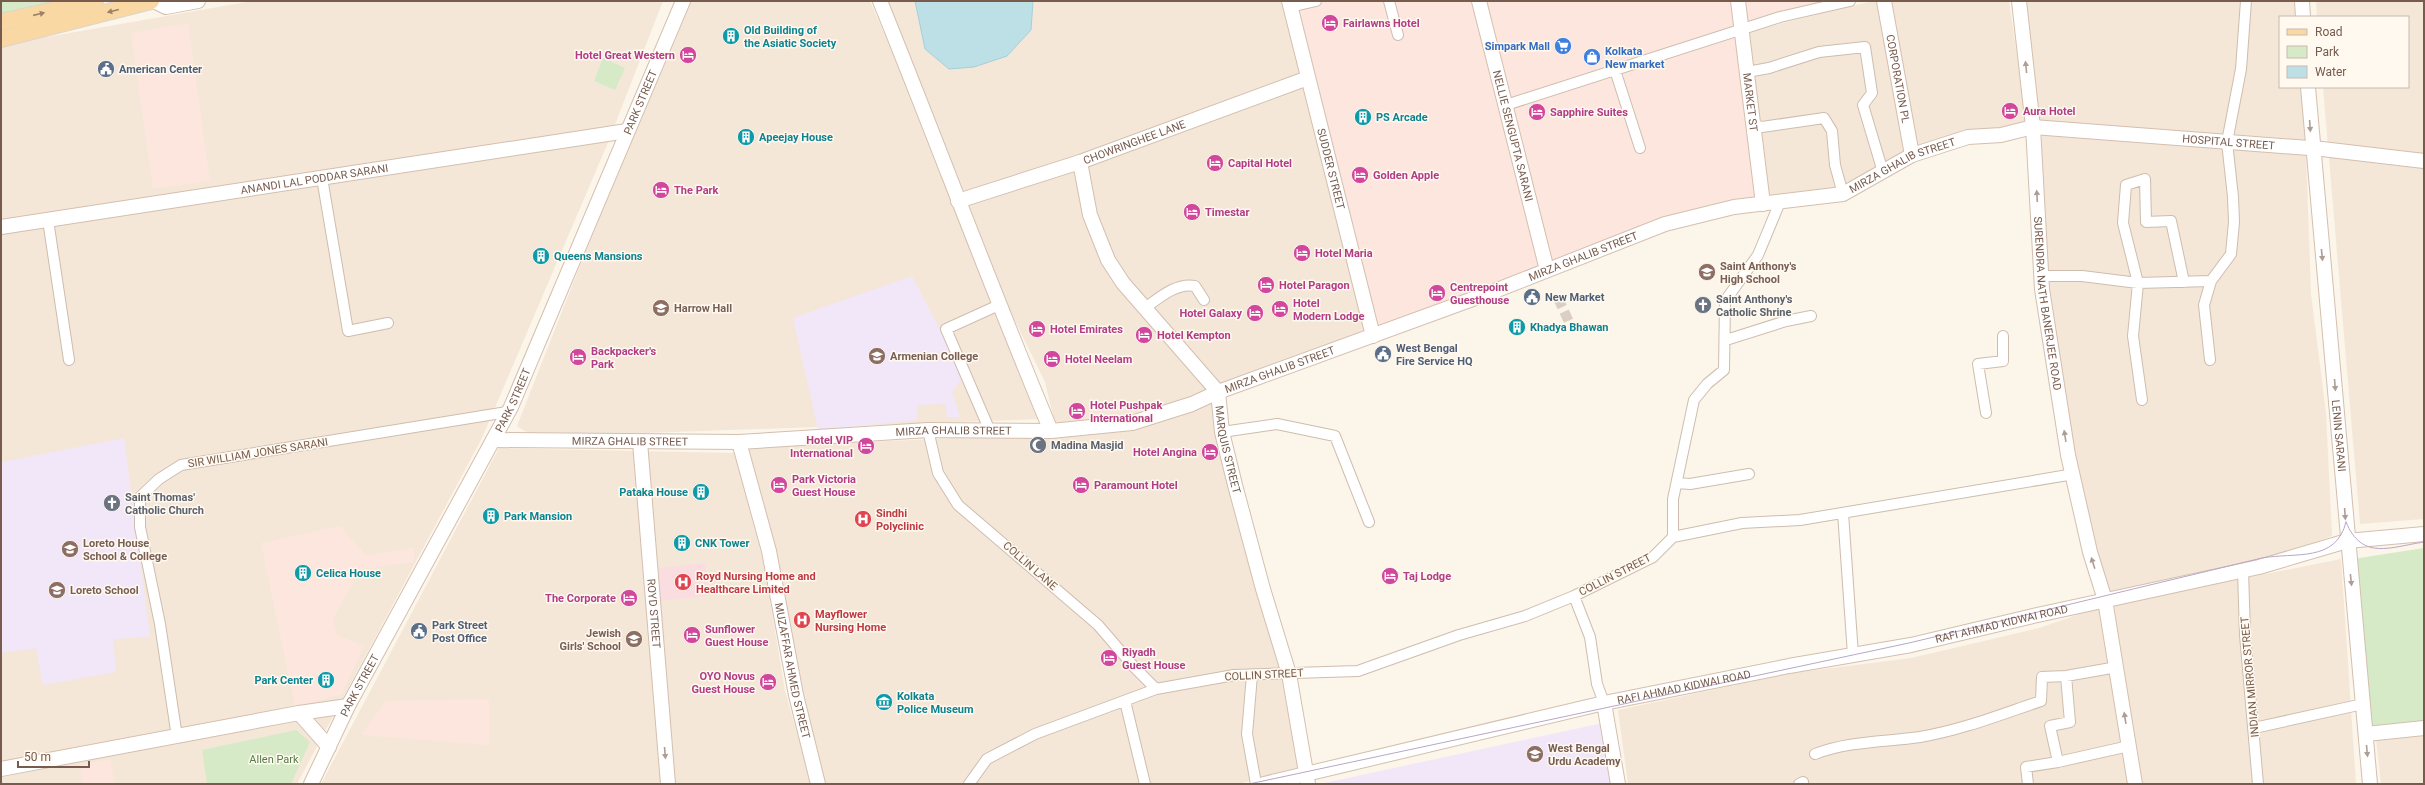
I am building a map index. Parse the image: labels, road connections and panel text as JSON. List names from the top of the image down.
{
  "streets": {
    "main road": [
      "CORPORATION PL",
      "PARK STREET",
      "MARKET ST",
      "NELLIE SENGUPTA SARANI",
      "CHOWRINGHEE LANE",
      "HOSPITAL STREET",
      "MIRZA GHALIB STREET",
      "SUDDER STREET",
      "ANANDI LAL PODDAR SARANI",
      "SURENDRA NATH BANERJEE ROAD",
      "LENIN SARANI",
      "MARQUIS STREET",
      "ROYD STREET",
      "RAFI AHMAD KIDWAI ROAD",
      "MUZAFFAR AHMED STREET"
    ],
    "street": [
      "SIR WILLIAM JONES SARANI",
      "COLLIN LANE",
      "COLLIN STREET",
      "INDIAN MIRROR STREET"
    ]
  },
  "crossings": [
    ["CORPORATION PL", "MIRZA GHALIB STREET"],
    ["PARK STREET", "MIRZA GHALIB STREET"],
    ["PARK STREET", "ANANDI LAL PODDAR SARANI"],
    ["PARK STREET", "SIR WILLIAM JONES SARANI"],
    ["MARKET ST", "MIRZA GHALIB STREET"],
    ["NELLIE SENGUPTA SARANI", "MIRZA GHALIB STREET"],
    ["CHOWRINGHEE LANE", "SUDDER STREET"],
    ["CHOWRINGHEE LANE", "MARQUIS STREET"],
    ["HOSPITAL STREET", "MIRZA GHALIB STREET"],
    ["HOSPITAL STREET", "SURENDRA NATH BANERJEE ROAD"],
    ["HOSPITAL STREET", "LENIN SARANI"],
    ["MIRZA GHALIB STREET", "SUDDER STREET"],
    ["MIRZA GHALIB STREET", "SURENDRA NATH BANERJEE ROAD"],
    ["MIRZA GHALIB STREET", "MARQUIS STREET"],
    ["MIRZA GHALIB STREET", "COLLIN LANE"],
    ["MIRZA GHALIB STREET", "ROYD STREET"],
    ["MIRZA GHALIB STREET", "MUZAFFAR AHMED STREET"],
    ["SURENDRA NATH BANERJEE ROAD", "RAFI AHMAD KIDWAI ROAD"],
    ["LENIN SARANI", "RAFI AHMAD KIDWAI ROAD"],
    ["MARQUIS STREET", "COLLIN STREET"],
    ["MARQUIS STREET", "RAFI AHMAD KIDWAI ROAD"],
    ["COLLIN LANE", "COLLIN STREET"],
    ["COLLIN STREET", "RAFI AHMAD KIDWAI ROAD"],
    ["RAFI AHMAD KIDWAI ROAD", "INDIAN MIRROR STREET"]
  ],
  "one_way": ["SURENDRA NATH BANERJEE ROAD", "LENIN SARANI", "ROYD STREET"],
  "parks": ["Allen Park"],
  "places": {
    "hotel": [
      "Fairlawns Hotel",
      "Hotel Great Western",
      "Aura Hotel",
      "Sapphire Suites",
      "Capital Hotel",
      "Golden Apple",
      "The Park",
      "Timestar",
      "Hotel Maria",
      "Hotel Paragon",
      "Centrepoint Guesthouse",
      "Hotel Modern Lodge",
      "Hotel Galaxy",
      "Hotel Emirates",
      "Hotel Kempton",
      "Backpacker's Park",
      "Hotel Neelam",
      "Hotel Pushpak International",
      "Hotel VIP International",
      "Hotel Angina",
      "Park Victoria Guest House",
      "Paramount Hotel",
      "Taj Lodge",
      "The Corporate",
      "Sunflower Guest House",
      "Riyadh Guest House",
      "OYO Novus Guest House"
    ],
    "building": [
      "Old Building of the Asiatic Society",
      "PS Arcade",
      "Apeejay House",
      "Queens Mansions",
      "Khadya Bhawan",
      "Pataka House",
      "Park Mansion",
      "CNK Tower",
      "Celica House",
      "Park Center"
    ],
    "supermarket": ["Simpark Mall"],
    "shop": ["Kolkata New market"],
    "public building": [
      "American Center",
      "New Market",
      "West Bengal Fire Service HQ",
      "Park Street Post Office"
    ],
    "school or university": [
      "Saint Anthony's High School",
      "Harrow Hall",
      "Armenian College",
      "Loreto House School & College",
      "Loreto School",
      "Jewish Girls' School",
      "West Bengal Urdu Academy"
    ],
    "church": ["Saint Anthony's Catholic Shrine", "Saint Thomas' Catholic Church"],
    "mosque": ["Madina Masjid"],
    "hospital": ["Sindhi Polyclinic", "Royd Nursing Home and Healthcare Limited", "Mayflower Nursing Home"],
    "museum": ["Kolkata Police Museum"]
  },
  "legend": ["Road", "Park", "Water"],
  "scale_bar": "50 m"
}
